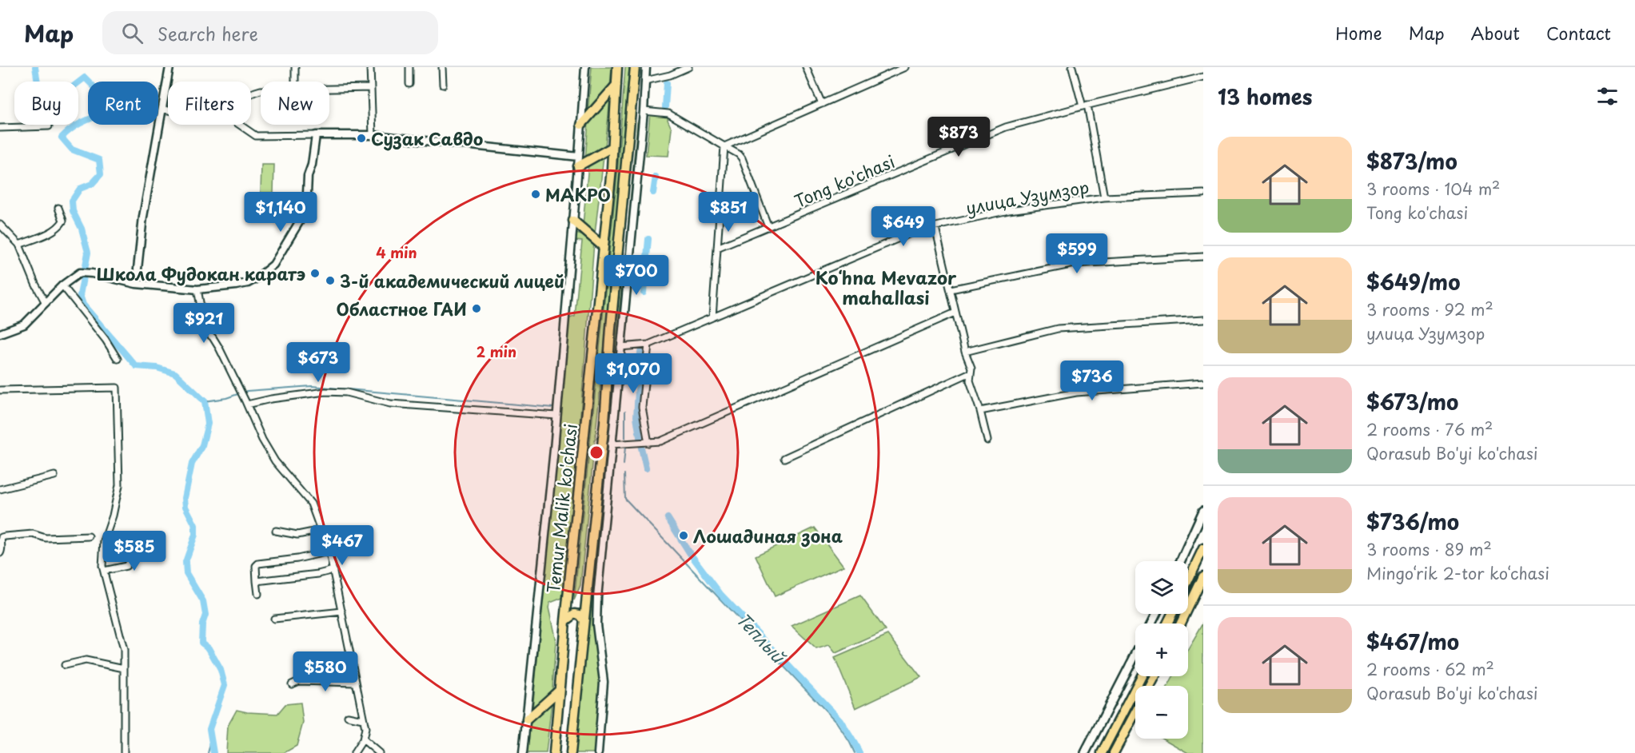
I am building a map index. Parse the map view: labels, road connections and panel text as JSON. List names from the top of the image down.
{
  "streets": {
    "highway": ["Temur Malik ko'chasi"],
    "street": ["Tong ko'chasi", "улица Узумзор"]
  },
  "districts": ["Koʻhna Mevazor mahallasi"],
  "water": ["Теплый"],
  "places": [
    "Сузак Савдо",
    "МАКРО",
    "Школа Фудокан каратэ",
    "3-й академический лицей",
    "Областное ГАИ",
    "Лошадиная зона"
  ],
  "page": {
    "header": "Map",
    "search": "Search here",
    "nav": [
      "Home",
      "Map",
      "About",
      "Contact"
    ],
    "heading": "13 homes",
    "chip": [
      "Buy",
      "Rent",
      "Filters",
      "New"
    ],
    "price": [
      "$873",
      "$1,140",
      "$851",
      "$649",
      "$599",
      "$700",
      "$921",
      "$673",
      "$1,070",
      "$736",
      "$467",
      "$585",
      "$580"
    ],
    "list": [
      {
        "name": "$873/mo",
        "note": "3 rooms · 104 m² · Tong ko'chasi"
      },
      {
        "name": "$649/mo",
        "note": "3 rooms · 92 m² · улица Узумзор"
      },
      {
        "name": "$673/mo",
        "note": "2 rooms · 76 m² · Qorasub Bo'yi ko'chasi"
      },
      {
        "name": "$736/mo",
        "note": "3 rooms · 89 m² · Mingo‘rik 2-tor ko‘chasi"
      },
      {
        "name": "$467/mo",
        "note": "2 rooms · 62 m² · Qorasub Bo'yi ko'chasi"
      }
    ],
    "map_buttons": ["+", "−"]
  },
  "rings": ["4 min", "2 min"]
}
